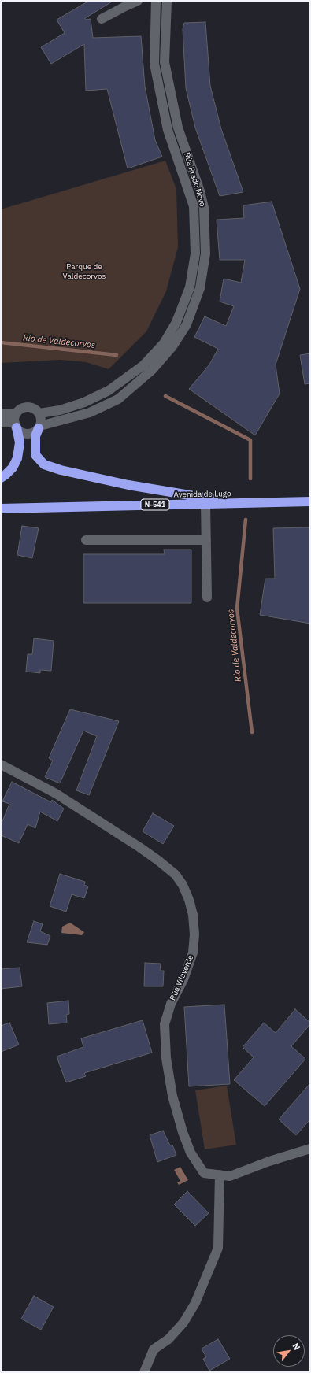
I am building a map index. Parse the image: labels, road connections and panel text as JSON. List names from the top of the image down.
{
  "streets": {
    "highway": ["Avenida de Lugo", "N-541"],
    "street": ["Rúa Prado Novo", "Rúa Vilaverde"]
  },
  "water": ["Río de Valdecorvos"],
  "parks": ["Parque de Valdecorvos"],
  "north": "top right"
}
